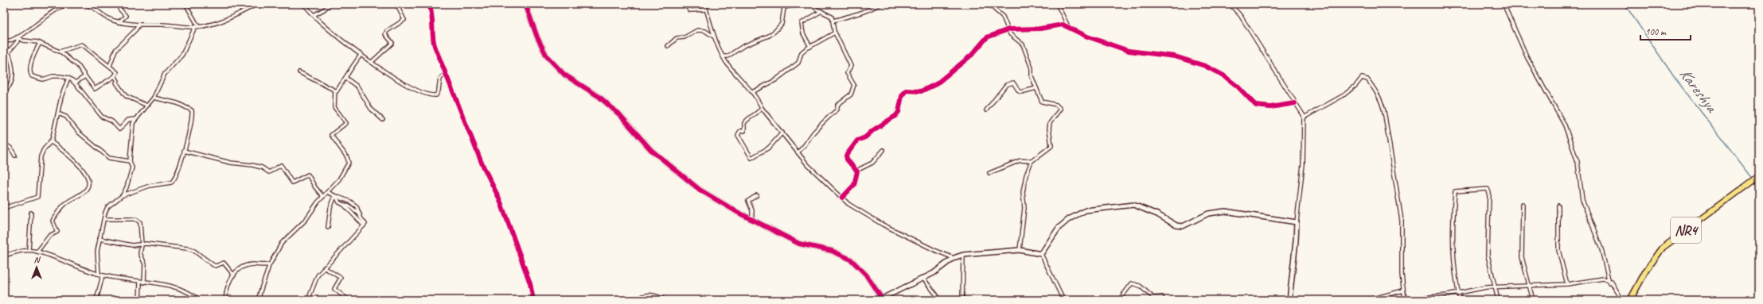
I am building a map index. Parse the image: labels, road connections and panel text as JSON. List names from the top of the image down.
{
  "streets": {
    "highway": ["NR4"]
  },
  "water": ["Kareshya"],
  "scale_bar": "100 m",
  "north": "top"
}
